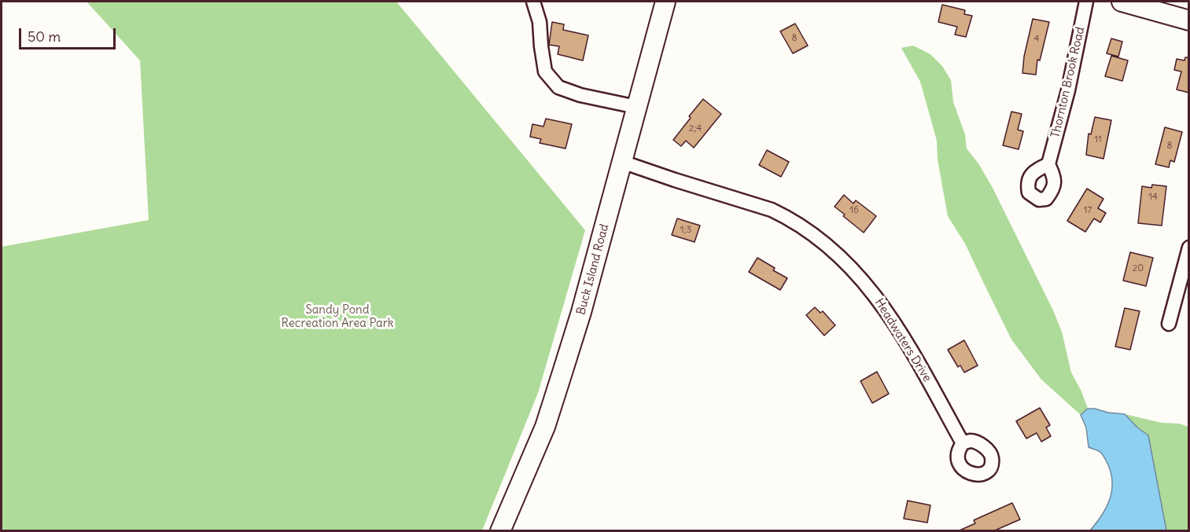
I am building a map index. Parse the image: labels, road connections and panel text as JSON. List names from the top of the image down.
{
  "streets": {
    "main road": ["Buck Island Road"],
    "street": ["Thornton Brook Road", "Headwaters Drive"]
  },
  "crossings": [
    ["Buck Island Road", "Headwaters Drive"]
  ],
  "parks": ["Sandy Pond Recreation Area Park"],
  "house_numbers": [
    "8",
    "4",
    "2;4",
    "11",
    "8",
    "14",
    "16",
    "17",
    "1;3",
    "20"
  ],
  "scale_bar": "50 m"
}
